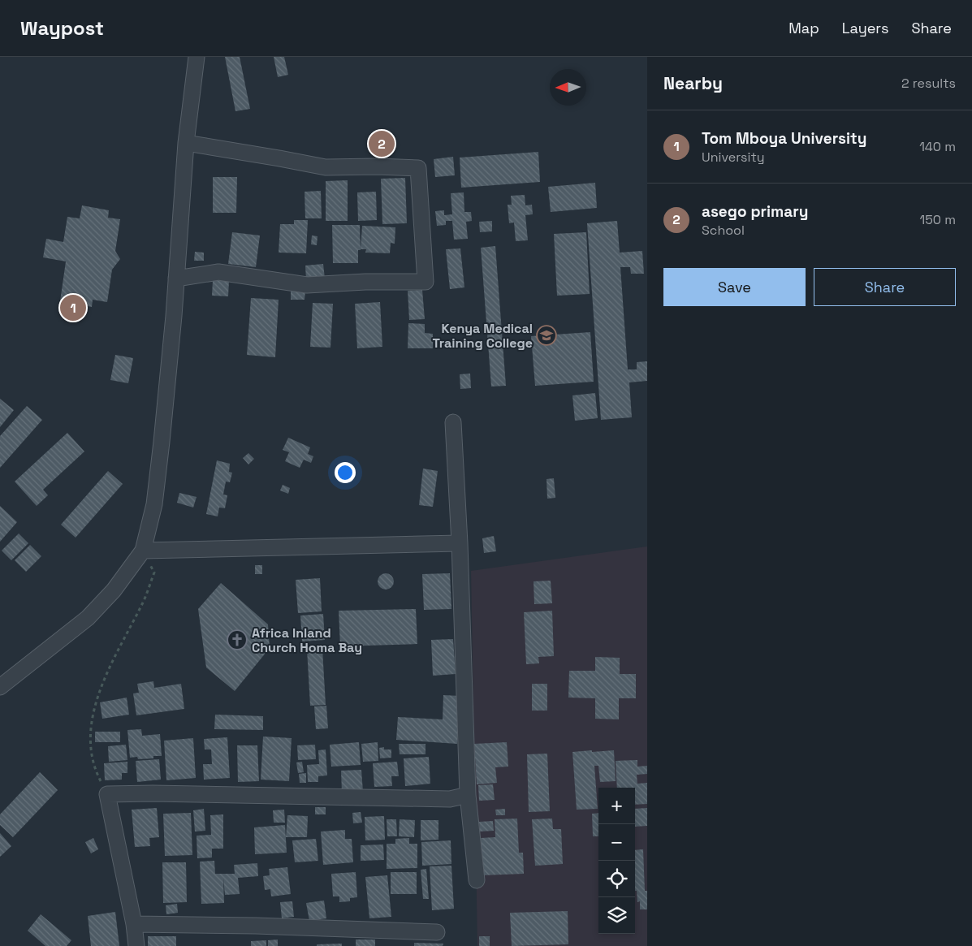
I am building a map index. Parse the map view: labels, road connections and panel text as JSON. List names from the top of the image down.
{
  "places": {
    "school or university": ["Kenya Medical Training College"],
    "church": ["Africa Inland Church Homa Bay"]
  },
  "north": "left",
  "page": {
    "header": "Waypost",
    "nav": ["Map", "Layers", "Share"],
    "heading": ["Nearby", "2 results"],
    "list": [
      {
        "mark": "1",
        "name": "Tom Mboya University",
        "note": "University",
        "value": "140 m"
      },
      {
        "mark": "2",
        "name": "asego primary",
        "note": "School",
        "value": "150 m"
      }
    ],
    "pins": ["2", "1"],
    "buttons": ["Save", "Share"],
    "map_buttons": ["+", "−"]
  }
}
